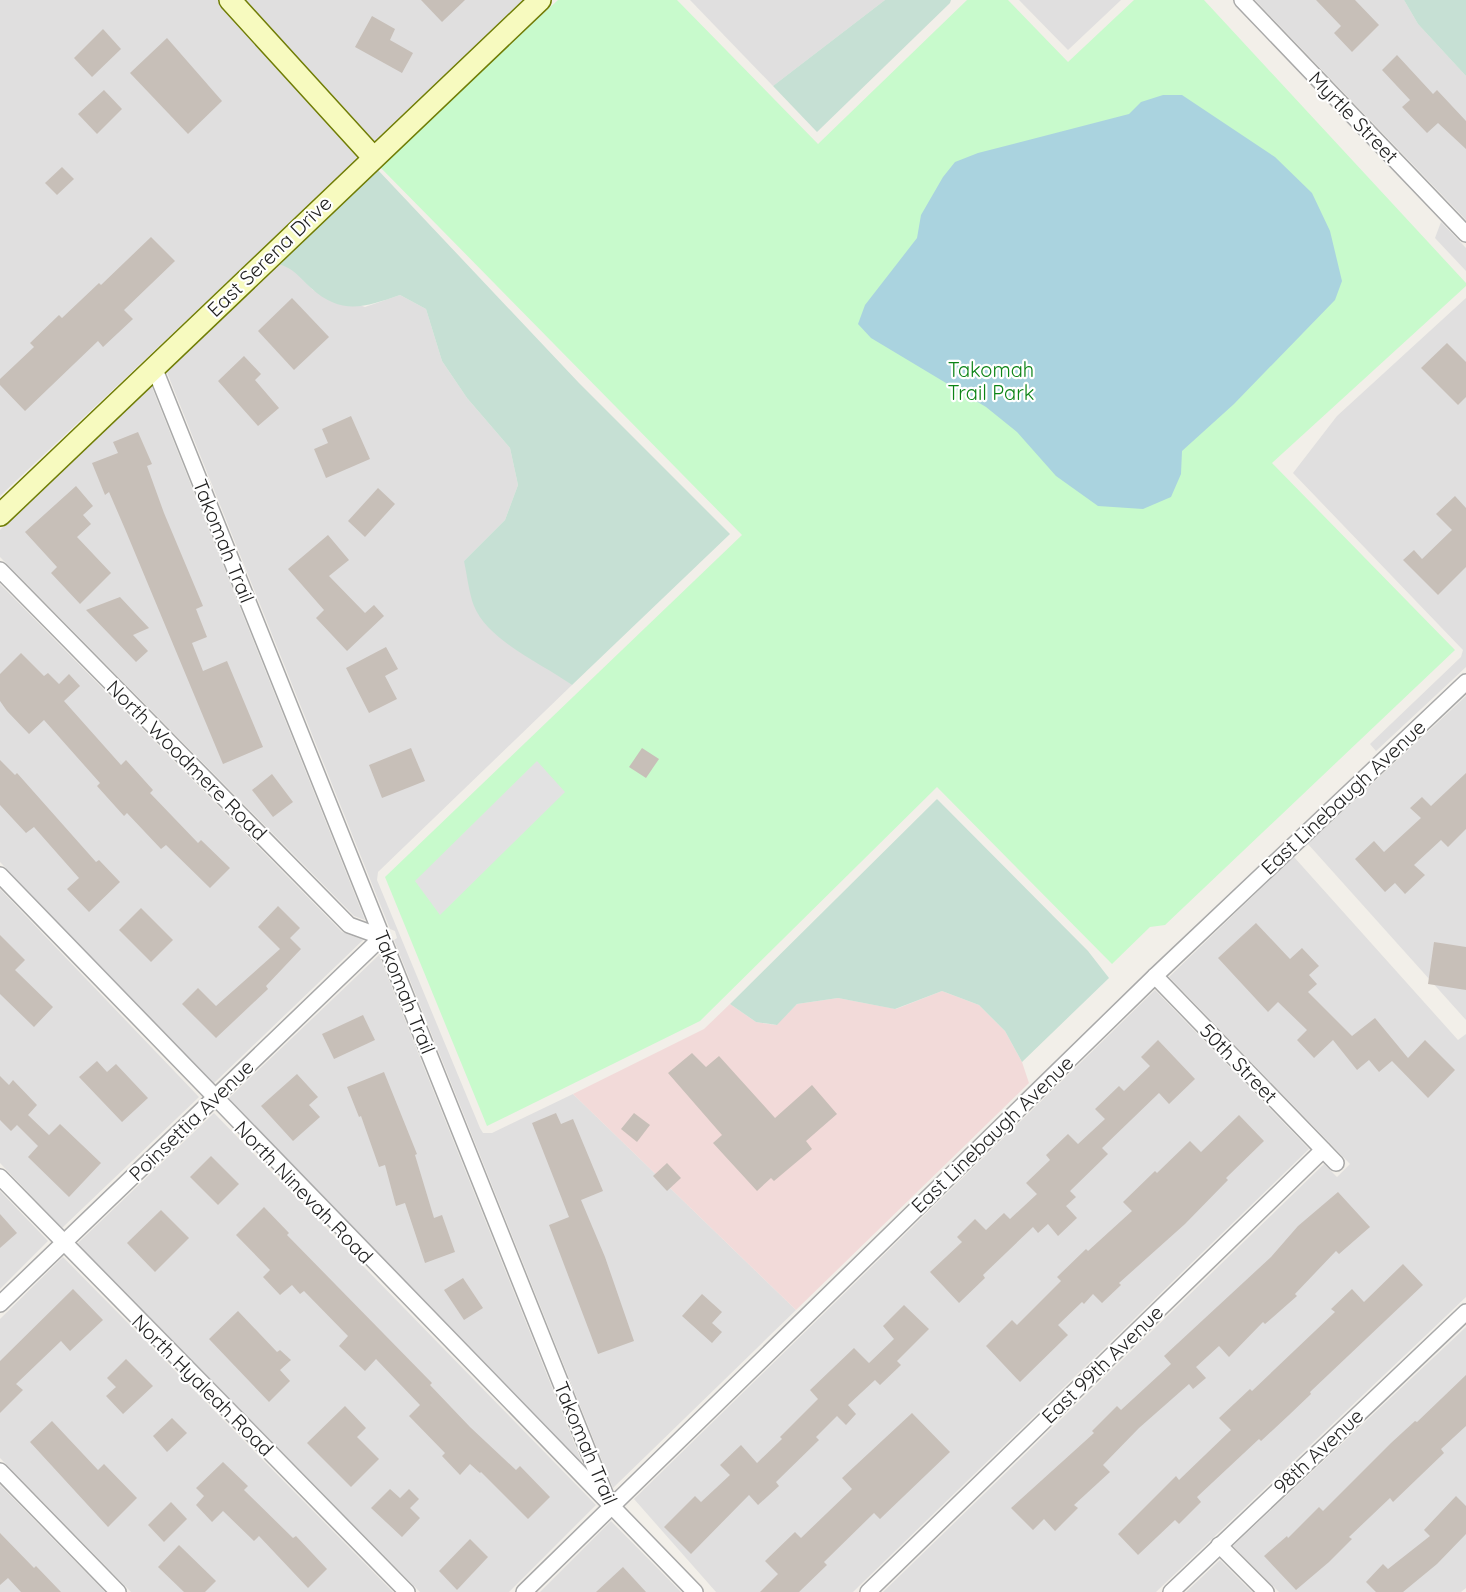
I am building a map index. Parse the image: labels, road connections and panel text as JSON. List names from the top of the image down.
{
  "streets": {
    "street": [
      "Myrtle Street",
      "East Serena Drive",
      "Takomah Trail",
      "North Woodmere Road",
      "East Linebaugh Avenue",
      "50th Street",
      "Poinsettia Avenue",
      "North Ninevah Road",
      "East 99th Avenue",
      "North Hyaleah Road",
      "98th Avenue"
    ]
  },
  "crossings": [
    ["East Serena Drive", "Takomah Trail"],
    ["Takomah Trail", "North Woodmere Road"],
    ["Takomah Trail", "East Linebaugh Avenue"],
    ["Takomah Trail", "Poinsettia Avenue"],
    ["Takomah Trail", "North Ninevah Road"],
    ["North Woodmere Road", "Poinsettia Avenue"],
    ["East Linebaugh Avenue", "50th Street"],
    ["East Linebaugh Avenue", "North Ninevah Road"],
    ["50th Street", "East 99th Avenue"],
    ["Poinsettia Avenue", "North Ninevah Road"],
    ["Poinsettia Avenue", "North Hyaleah Road"]
  ],
  "parks": ["Takomah Trail Park"]
}
